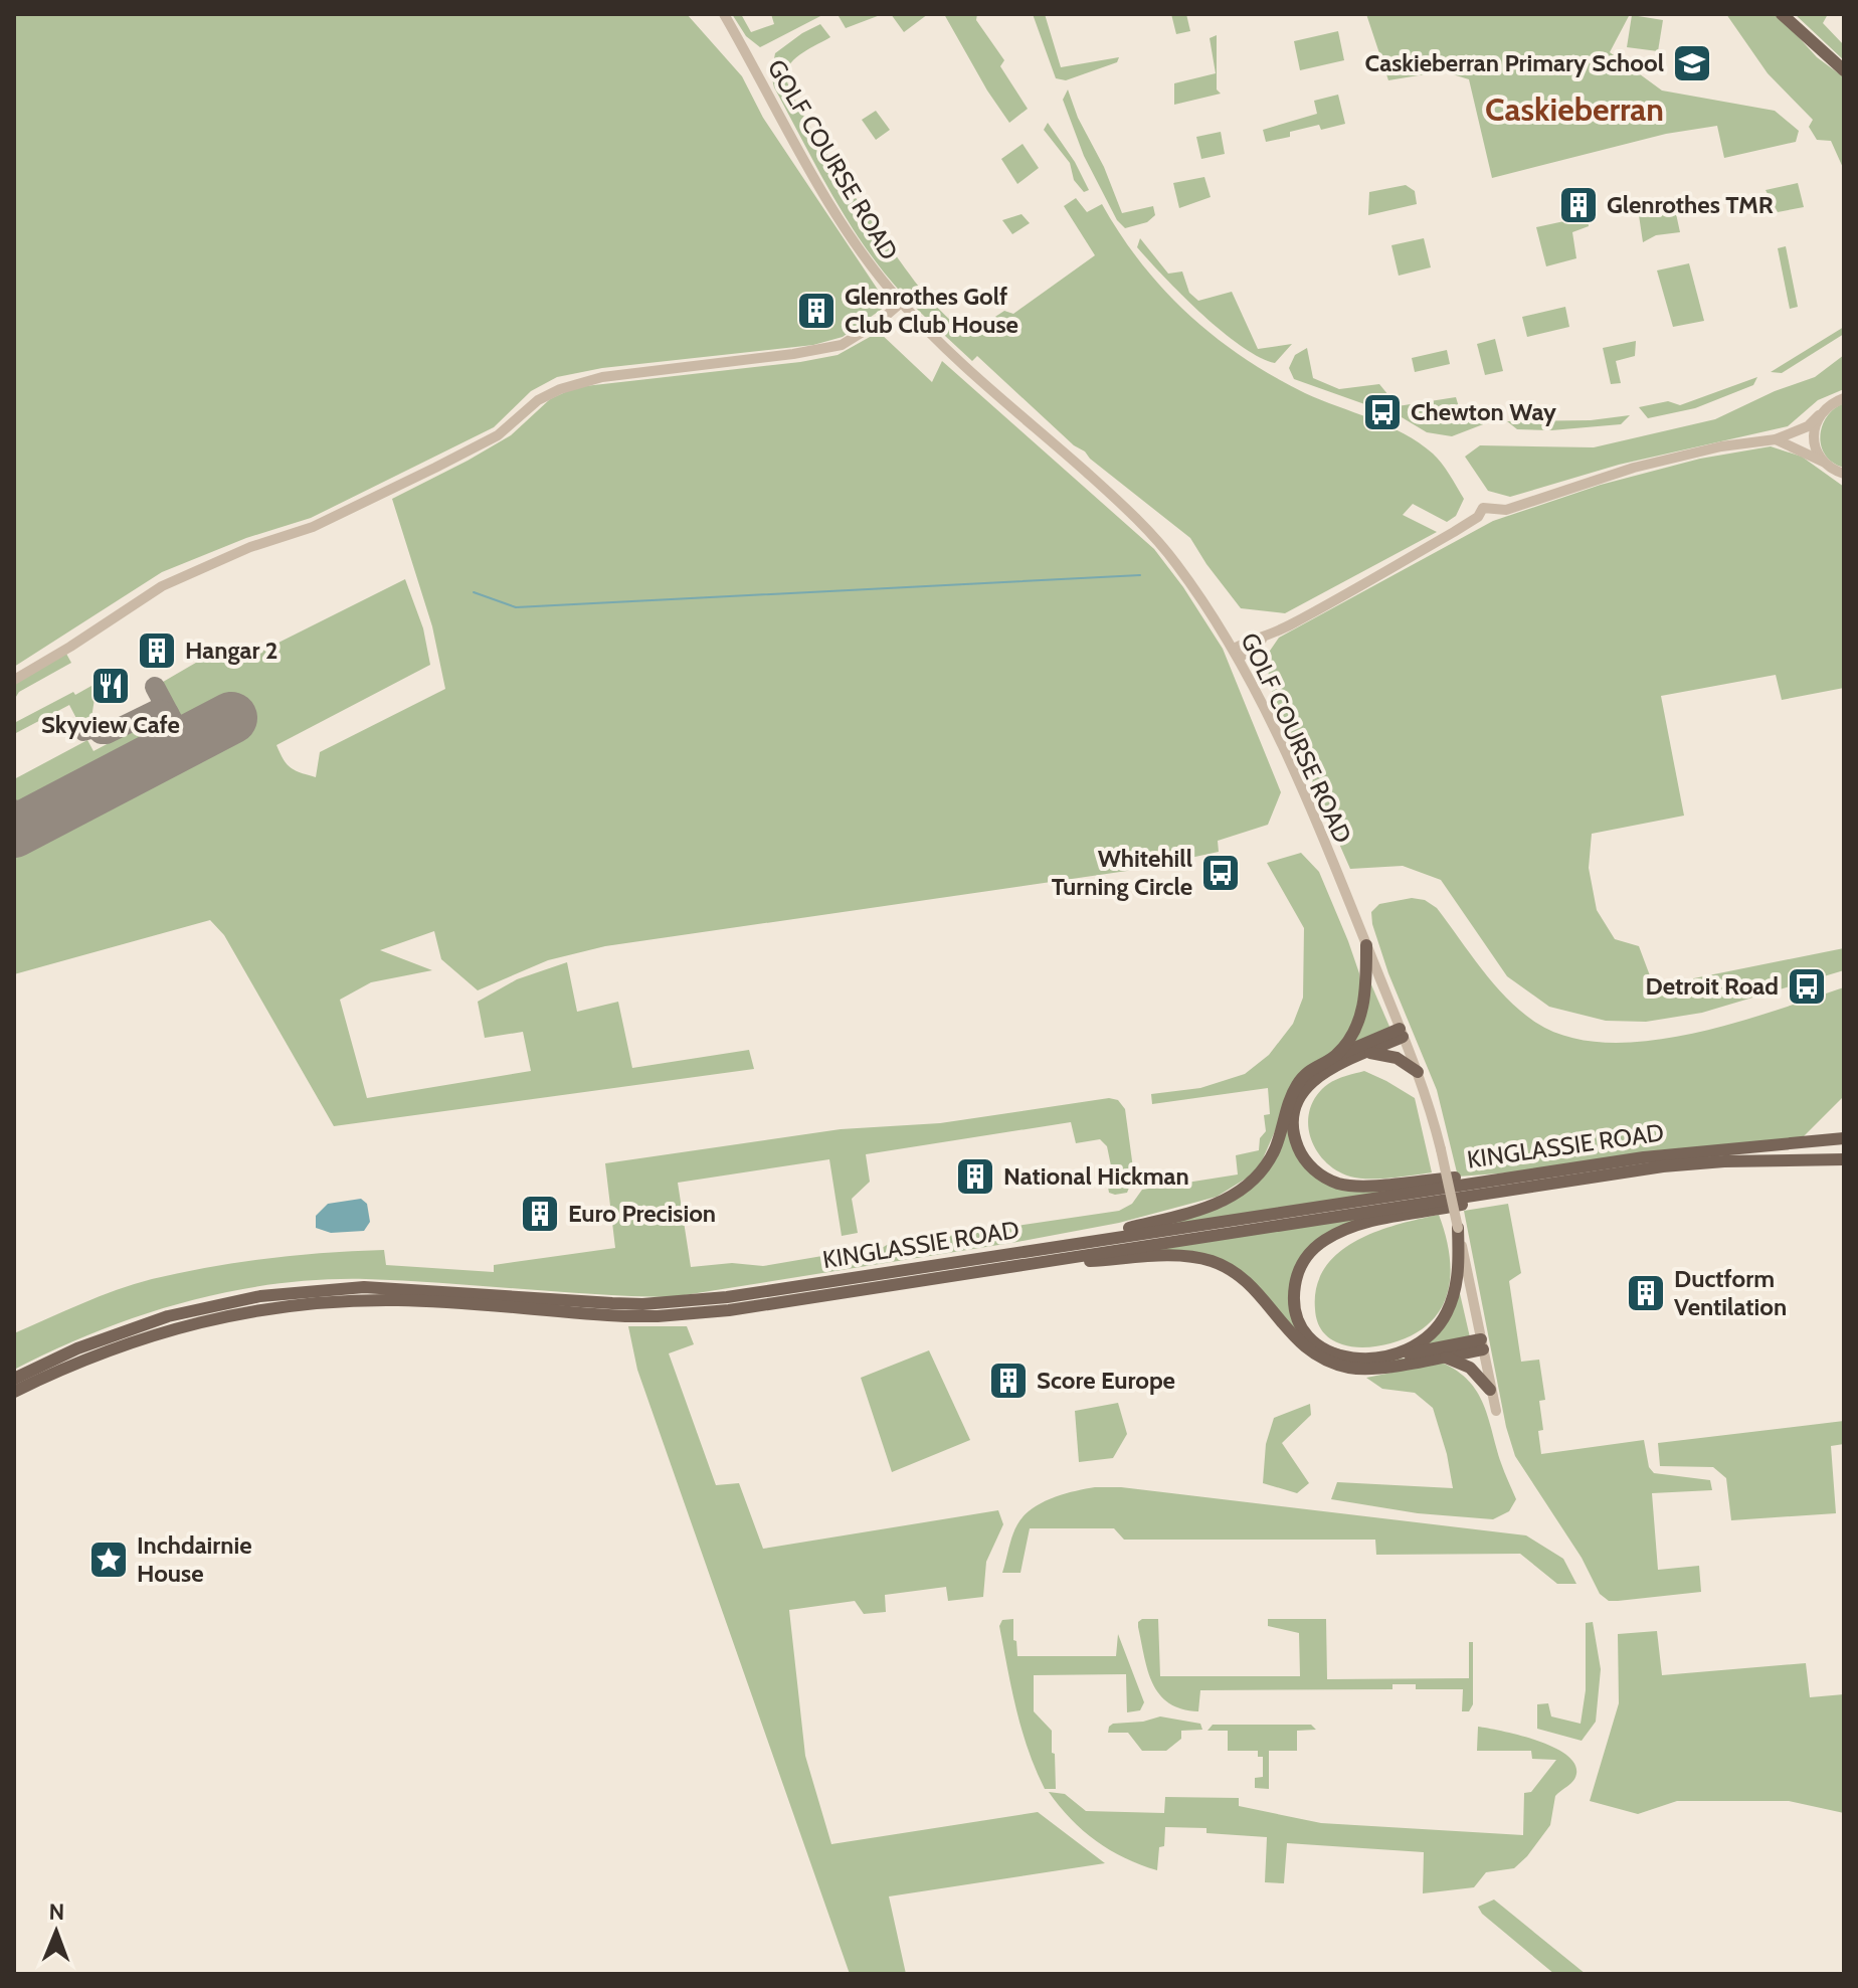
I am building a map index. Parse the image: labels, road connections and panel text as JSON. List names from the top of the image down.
{
  "streets": {
    "main road": ["KINGLASSIE ROAD"],
    "street": ["GOLF COURSE ROAD"]
  },
  "districts": ["Caskieberran"],
  "places": {
    "school or university": ["Caskieberran Primary School"],
    "building": [
      "Glenrothes TMR",
      "Glenrothes Golf Club Club House",
      "Hangar 2",
      "National Hickman",
      "Euro Precision",
      "Ductform Ventilation",
      "Score Europe"
    ],
    "bus stop": ["Chewton Way", "Whitehill Turning Circle", "Detroit Road"],
    "restaurant": ["Skyview Cafe"],
    "place": ["Inchdairnie House"]
  },
  "north": "top"
}
